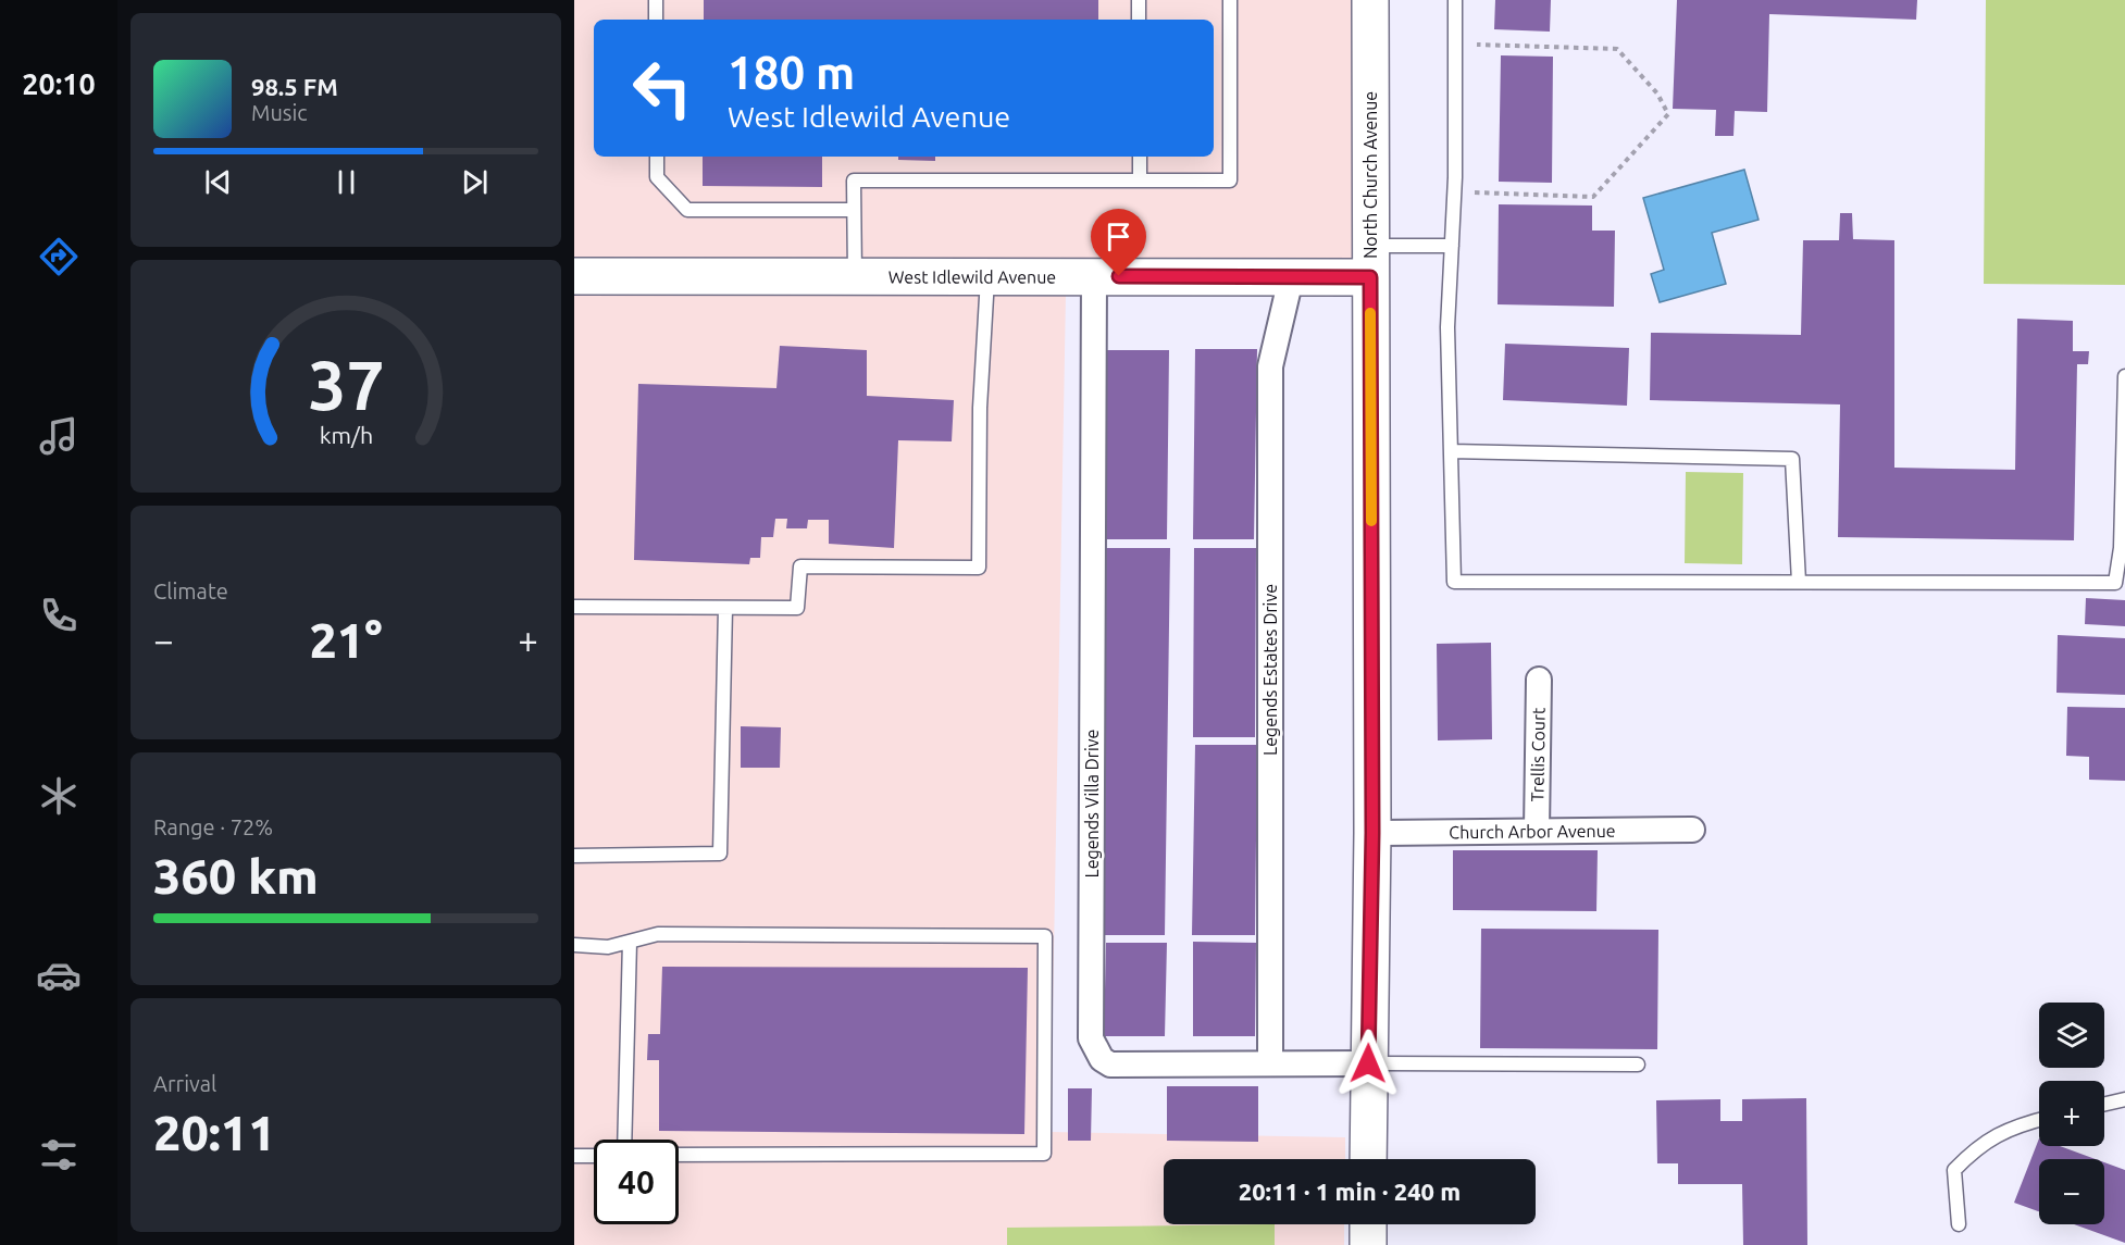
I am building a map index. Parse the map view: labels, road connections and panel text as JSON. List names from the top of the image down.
{
  "streets": {
    "street": [
      "North Church Avenue",
      "West Idlewild Avenue",
      "Legends Estates Drive",
      "Trellis Court",
      "Legends Villa Drive",
      "Church Arbor Avenue"
    ]
  },
  "crossings": [
    ["North Church Avenue", "West Idlewild Avenue"],
    ["North Church Avenue", "Legends Villa Drive"],
    ["North Church Avenue", "Church Arbor Avenue"],
    ["West Idlewild Avenue", "Legends Estates Drive"],
    ["West Idlewild Avenue", "Legends Villa Drive"],
    ["Legends Estates Drive", "Legends Villa Drive"],
    ["Trellis Court", "Church Arbor Avenue"]
  ],
  "page": {
    "tabs": "20:10",
    "turn": ["180 m", "West Idlewild Avenue"],
    "song": ["98.5 FM", "Music"],
    "tile": [
      "Climate",
      ["Range · 72%", "360 km"],
      ["Arrival", "20:11"]
    ],
    "heat": ["−", "21°", "+"],
    "map_buttons": ["+", "−"],
    "limit": "40",
    "trip": "20:11 · 1 min · 240 m",
    "gauge": ["37", "km/h"]
  }
}
